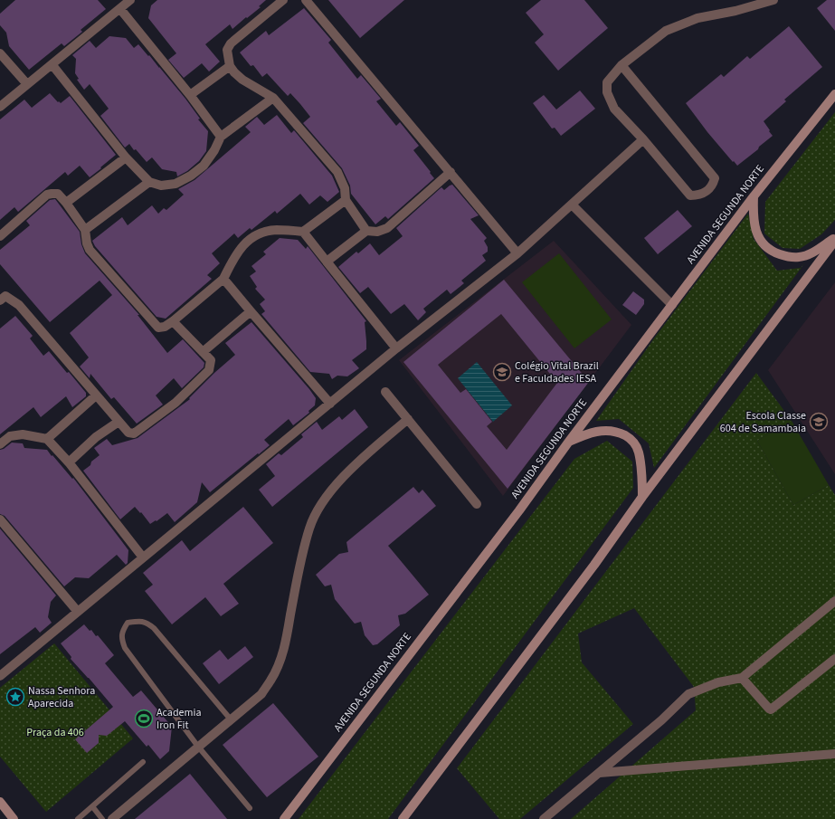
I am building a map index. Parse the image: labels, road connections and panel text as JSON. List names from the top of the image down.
{
  "streets": {
    "main road": ["AVENIDA SEGUNDA NORTE"]
  },
  "parks": ["Praça da 406"],
  "places": {
    "school or university": ["Colégio Vital Brazil e Faculdades IESA", "Escola Classe 604 de Samambaia"],
    "place": ["Nassa Senhora Aparecida"],
    "sports": ["Academia Iron Fit"]
  }
}
